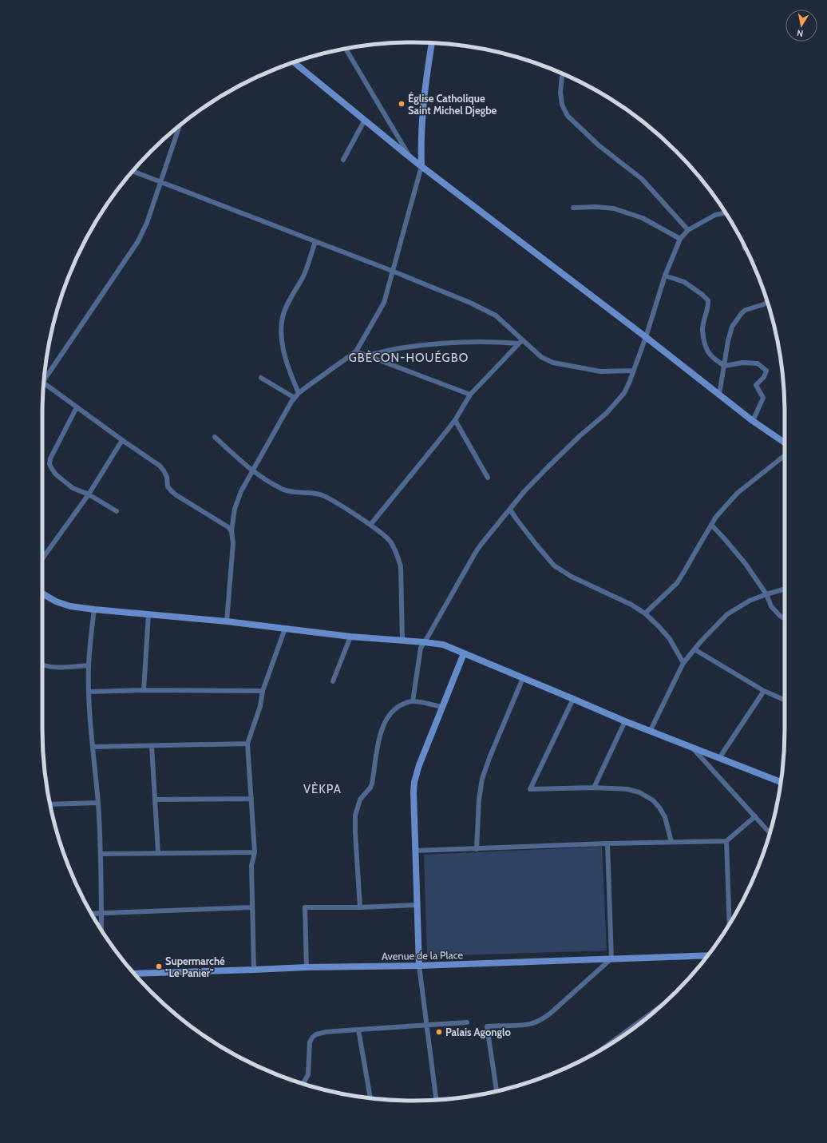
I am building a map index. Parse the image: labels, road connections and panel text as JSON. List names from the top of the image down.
{
  "streets": {
    "street": ["Avenue de la Place"]
  },
  "districts": ["GBÈCON-HOUÉGBO", "VÈKPA"],
  "places": ["Église Catholique Saint Michel Djegbe", "Supermarché \"Le Panier\"", "Palais Agonglo"],
  "north": "bottom"
}
